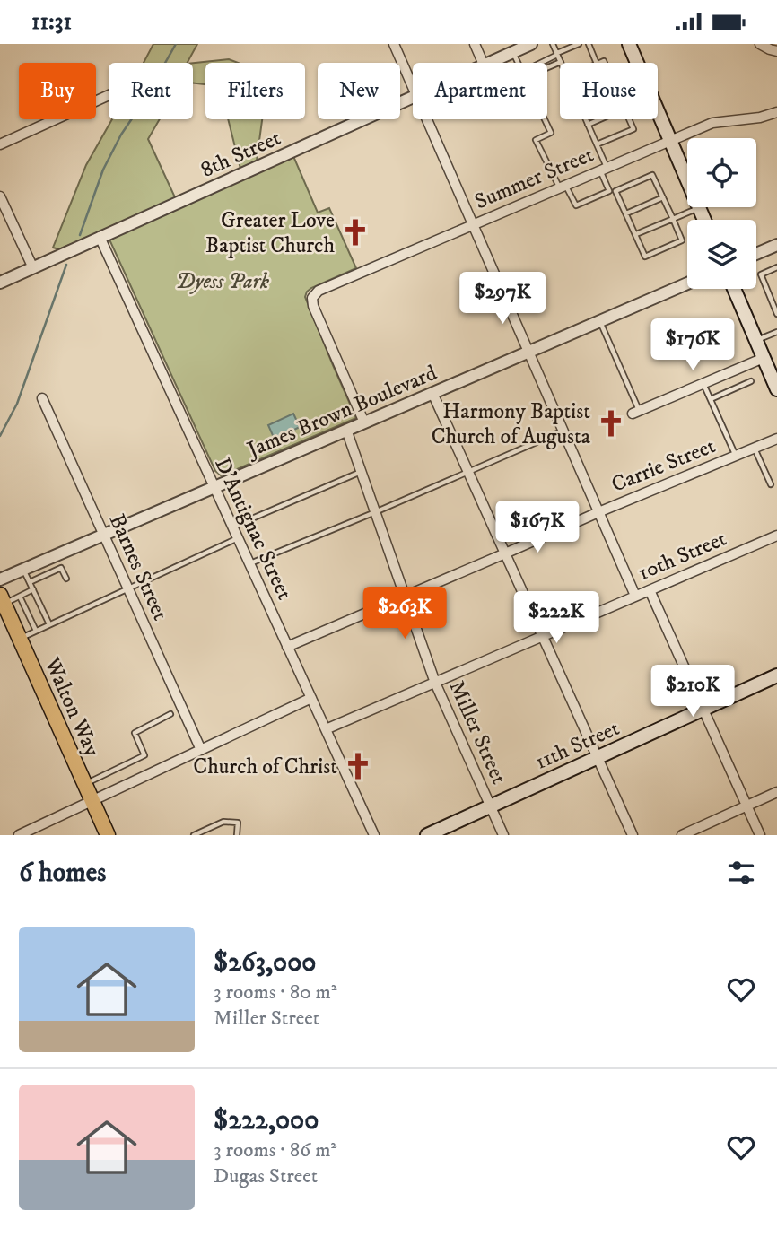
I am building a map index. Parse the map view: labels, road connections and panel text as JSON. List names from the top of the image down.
{
  "streets": {
    "main road": ["Walton Way", "11th Street"],
    "street": [
      "8th Street",
      "Summer Street",
      "James Brown Boulevard",
      "Carrie Street",
      "D'Antignac Street",
      "10th Street",
      "Barnes Street",
      "Miller Street"
    ]
  },
  "crossings": [
    ["8th Street", "D'Antignac Street"],
    ["Summer Street", "James Brown Boulevard"],
    ["James Brown Boulevard", "D'Antignac Street"],
    ["James Brown Boulevard", "Barnes Street"],
    ["James Brown Boulevard", "Miller Street"],
    ["Carrie Street", "D'Antignac Street"],
    ["Carrie Street", "Miller Street"],
    ["D'Antignac Street", "10th Street"],
    ["10th Street", "Miller Street"],
    ["Miller Street", "11th Street"]
  ],
  "parks": ["Dyess Park"],
  "places": {
    "church": ["Greater Love Baptist Church", "Harmony Baptist Church of Augusta", "Church of Christ"]
  },
  "page": {
    "status": "11:31",
    "chip": [
      "Buy",
      "Rent",
      "Filters",
      "New",
      "Apartment",
      "House"
    ],
    "price": [
      "$297K",
      "$176K",
      "$167K",
      "$263K",
      "$222K",
      "$210K"
    ],
    "heading": "6 homes",
    "list": [
      {
        "name": "$263,000",
        "note": "3 rooms · 80 m² · Miller Street"
      },
      {
        "name": "$222,000",
        "note": "3 rooms · 86 m² · Dugas Street"
      }
    ]
  }
}
